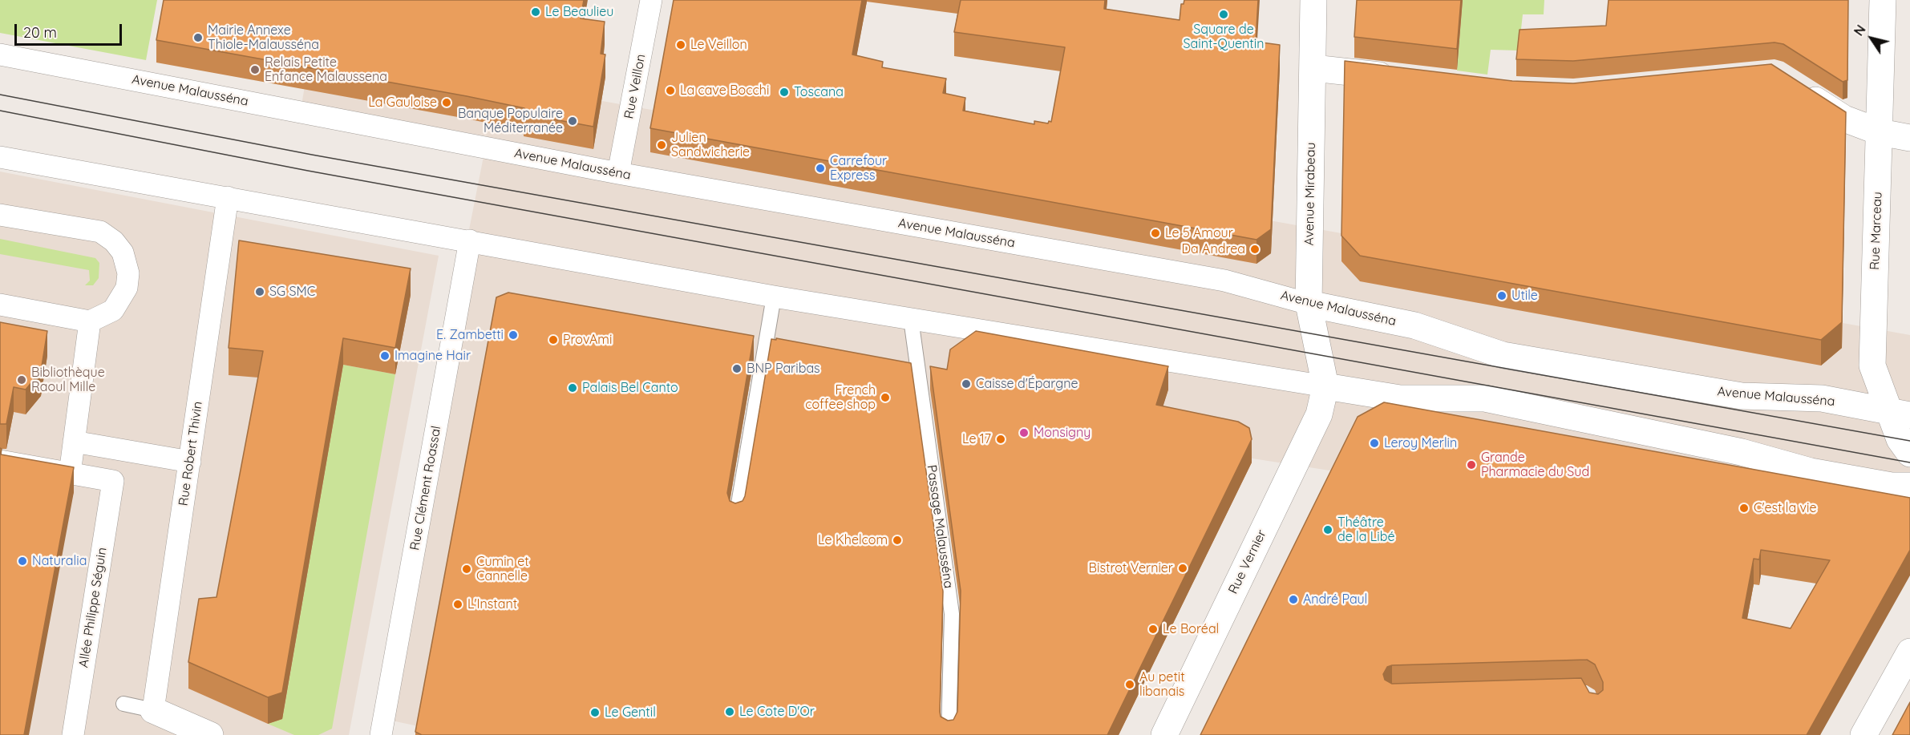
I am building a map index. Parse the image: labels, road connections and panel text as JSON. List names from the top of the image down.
{
  "streets": {
    "street": [
      "Rue Veillon",
      "Avenue Malausséna",
      "Avenue Mirabeau",
      "Rue Marceau",
      "Rue Robert Thivin",
      "Rue Clément Roassal",
      "Rue Vernier",
      "Allée Philippe Séguin"
    ],
    "lane": ["Passage Malausséna"]
  },
  "crossings": [
    ["Rue Veillon", "Avenue Malausséna"],
    ["Avenue Malausséna", "Avenue Mirabeau"],
    ["Avenue Malausséna", "Rue Marceau"],
    ["Avenue Mirabeau", "Rue Vernier"]
  ],
  "places": [
    "Le Beaulieu",
    "Square de Saint-Quentin",
    "Mairie Annexe Thiole-Malausséna",
    "Le Veillon",
    "Relais Petite Enfance Malaussena",
    "La cave Bocchi",
    "Toscana",
    "La Gauloise",
    "Banque Populaire Méditerranée",
    "Julien Sandwicherie",
    "Carrefour Express",
    "Le 5 Amour",
    "Da Andrea",
    "SG SMC",
    "Utile",
    "E. Zambetti",
    "ProvAmi",
    "Imagine Hair",
    "BNP Paribas",
    "Bibliothèque Raoul Mille",
    "Caisse d'Épargne",
    "Palais Bel Canto",
    "French coffee shop",
    "Monsigny",
    "Le 17",
    "Leroy Merlin",
    "Grande Pharmacie du Sud",
    "C'est la vie",
    "Théâtre de la Libé",
    "Le Khelcom",
    "Naturalia",
    "Bistrot Vernier",
    "Cumin et Cannelle",
    "André Paul",
    "L'Instant",
    "Le Boréal",
    "Au petit libanais",
    "Le Cote D'Or",
    "Le Gentil"
  ],
  "scale_bar": "20 m",
  "north": "top left"
}
